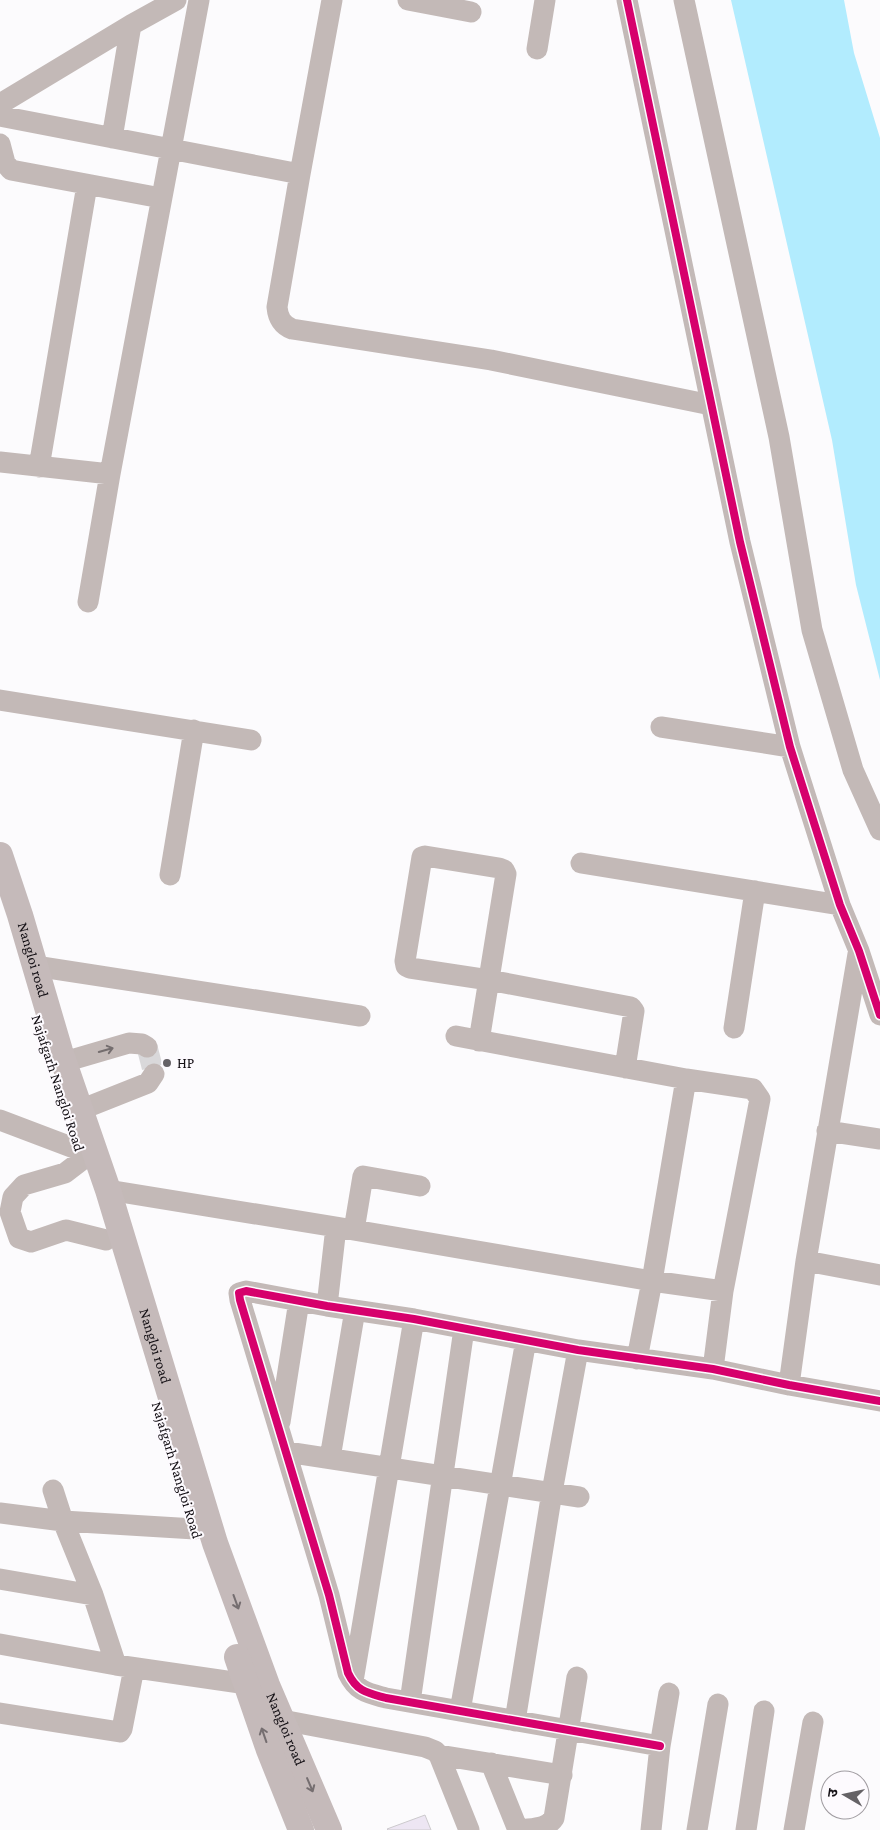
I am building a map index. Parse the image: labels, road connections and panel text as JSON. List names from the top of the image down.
{
  "streets": {
    "main road": ["Nangloi road", "Najafgarh Nangloi Road"]
  },
  "crossings": [
    ["Nangloi road", "Najafgarh Nangloi Road"]
  ],
  "one_way": ["Nangloi road"],
  "places": ["HP"],
  "north": "left"
}
